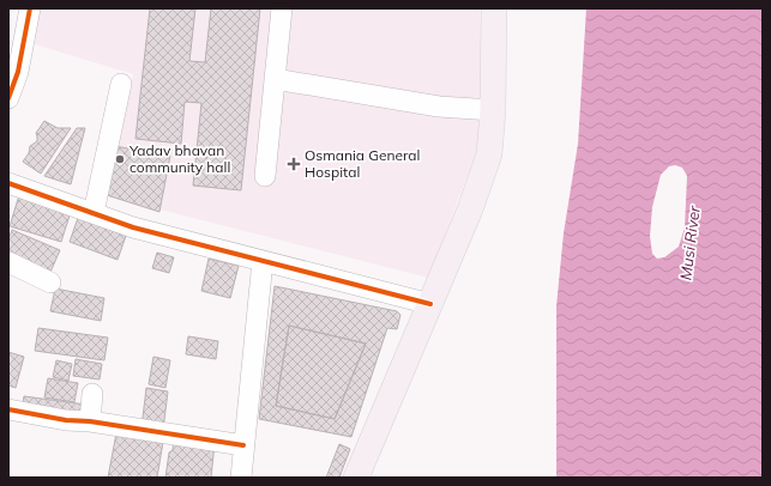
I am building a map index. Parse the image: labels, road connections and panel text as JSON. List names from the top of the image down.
{
  "water": ["Musi River"],
  "places": {
    "other": ["Yadav bhavan community hall"],
    "health": ["Osmania General Hospital"]
  }
}
